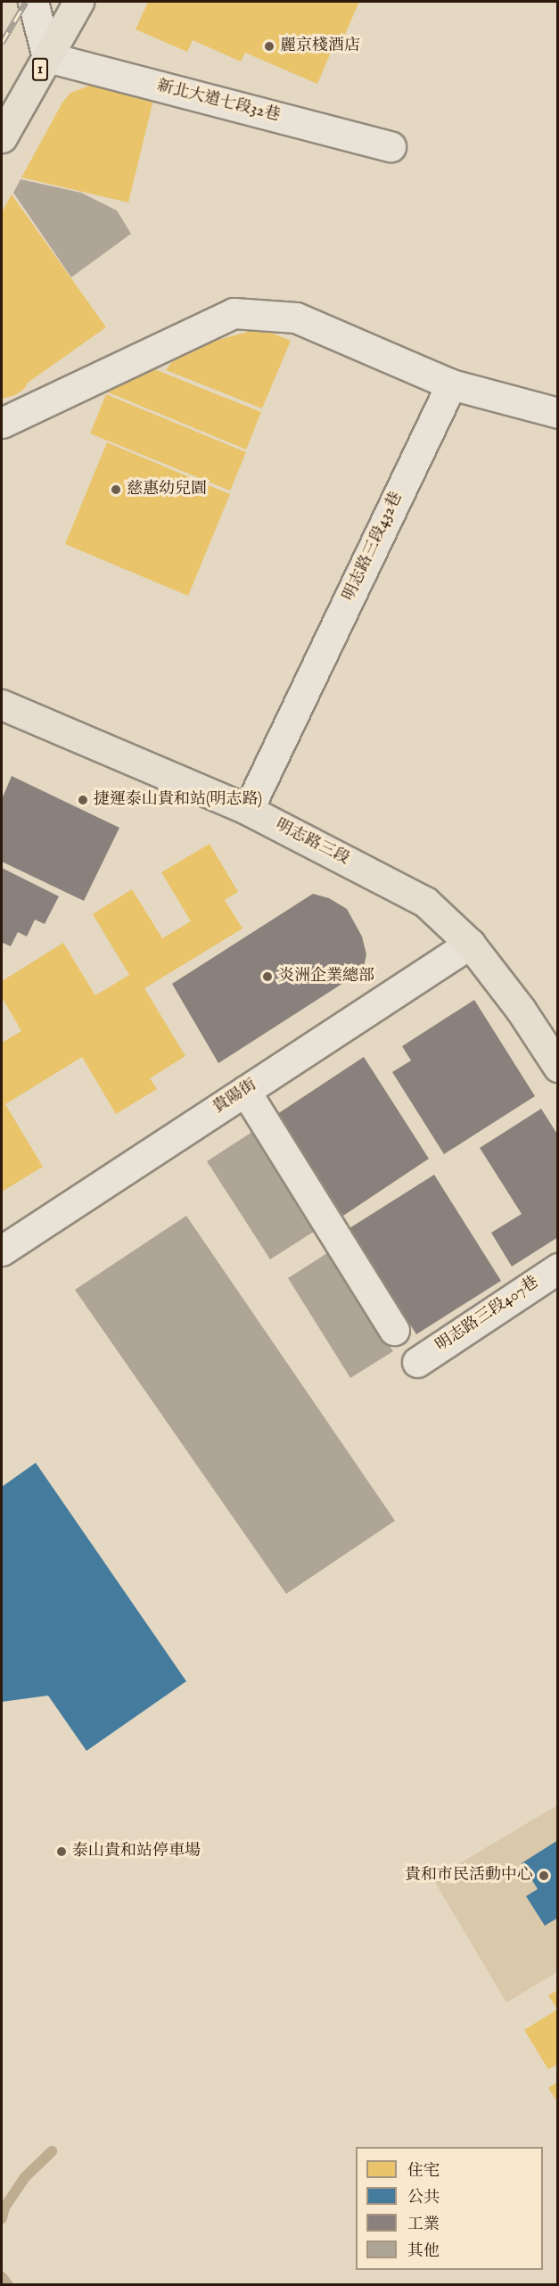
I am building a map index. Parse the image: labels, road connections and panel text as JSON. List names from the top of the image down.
{
  "streets": {
    "main road": ["1", "明志路三段"],
    "street": [
      "新北大道七段32巷",
      "明志路三段432巷",
      "貴陽街",
      "明志路三段407巷"
    ]
  },
  "crossings": [
    ["1", "新北大道七段32巷"],
    ["明志路三段432巷", "明志路三段"],
    ["明志路三段", "貴陽街"]
  ],
  "places": [
    "麗京棧酒店",
    "慈惠幼兒園",
    "捷運泰山貴和站(明志路)",
    "炎洲企業總部",
    "泰山貴和站停車場",
    "貴和市民活動中心"
  ],
  "legend": [
    "住宅",
    "公共",
    "工業",
    "其他"
  ]
}
